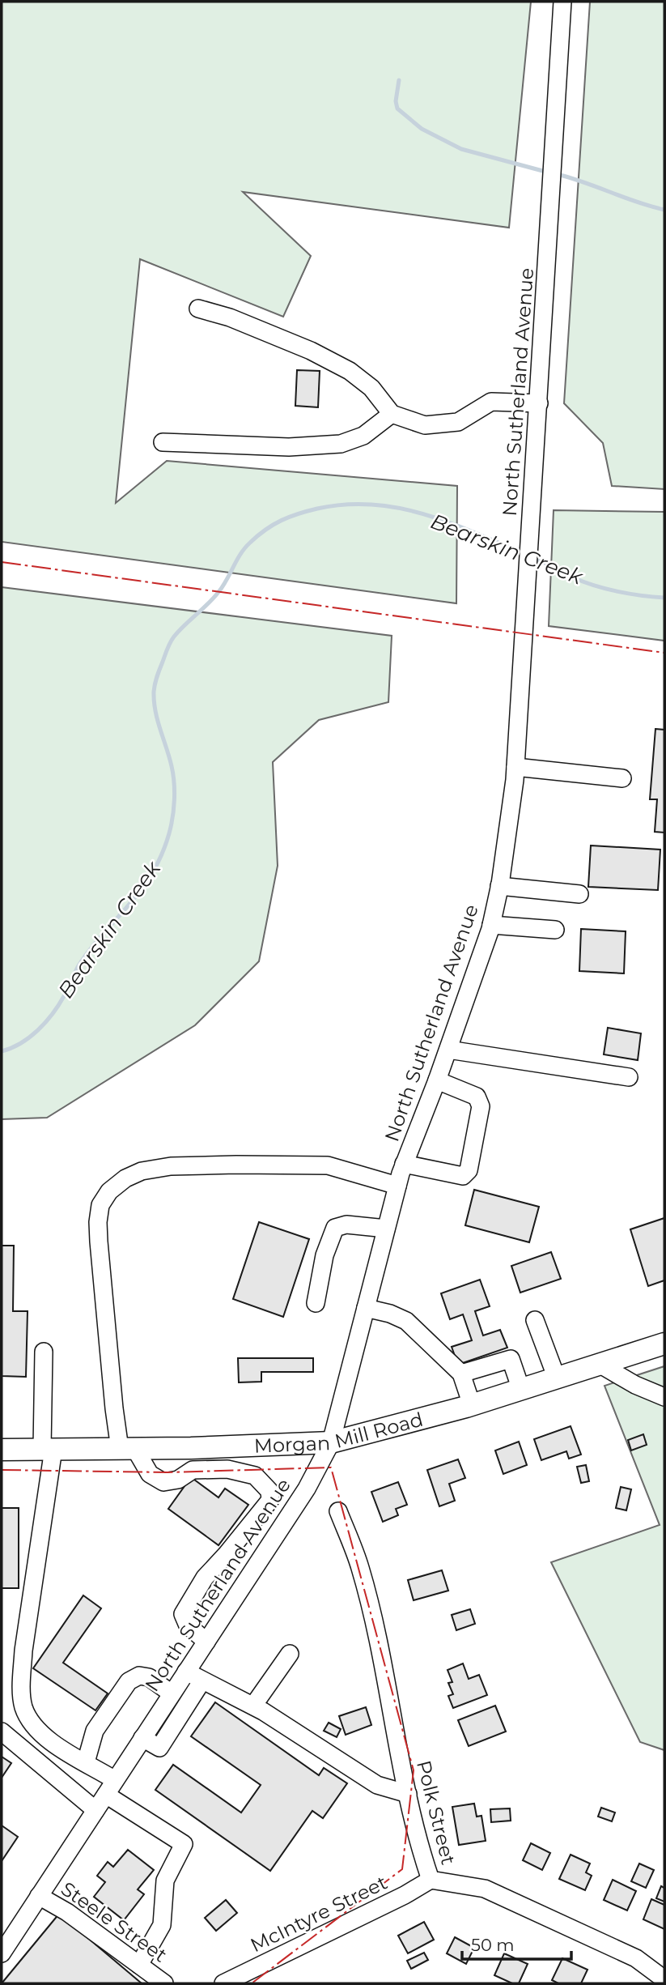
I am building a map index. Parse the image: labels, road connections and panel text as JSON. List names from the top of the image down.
{
  "streets": {
    "main road": ["Morgan Mill Road"],
    "street": [
      "North Sutherland Avenue",
      "Polk Street",
      "McIntyre Street",
      "Steele Street"
    ]
  },
  "crossings": [
    ["North Sutherland Avenue", "Morgan Mill Road"],
    ["North Sutherland Avenue", "Steele Street"],
    ["Polk Street", "McIntyre Street"]
  ],
  "water": ["Bearskin Creek"],
  "scale_bar": "50 m"
}
